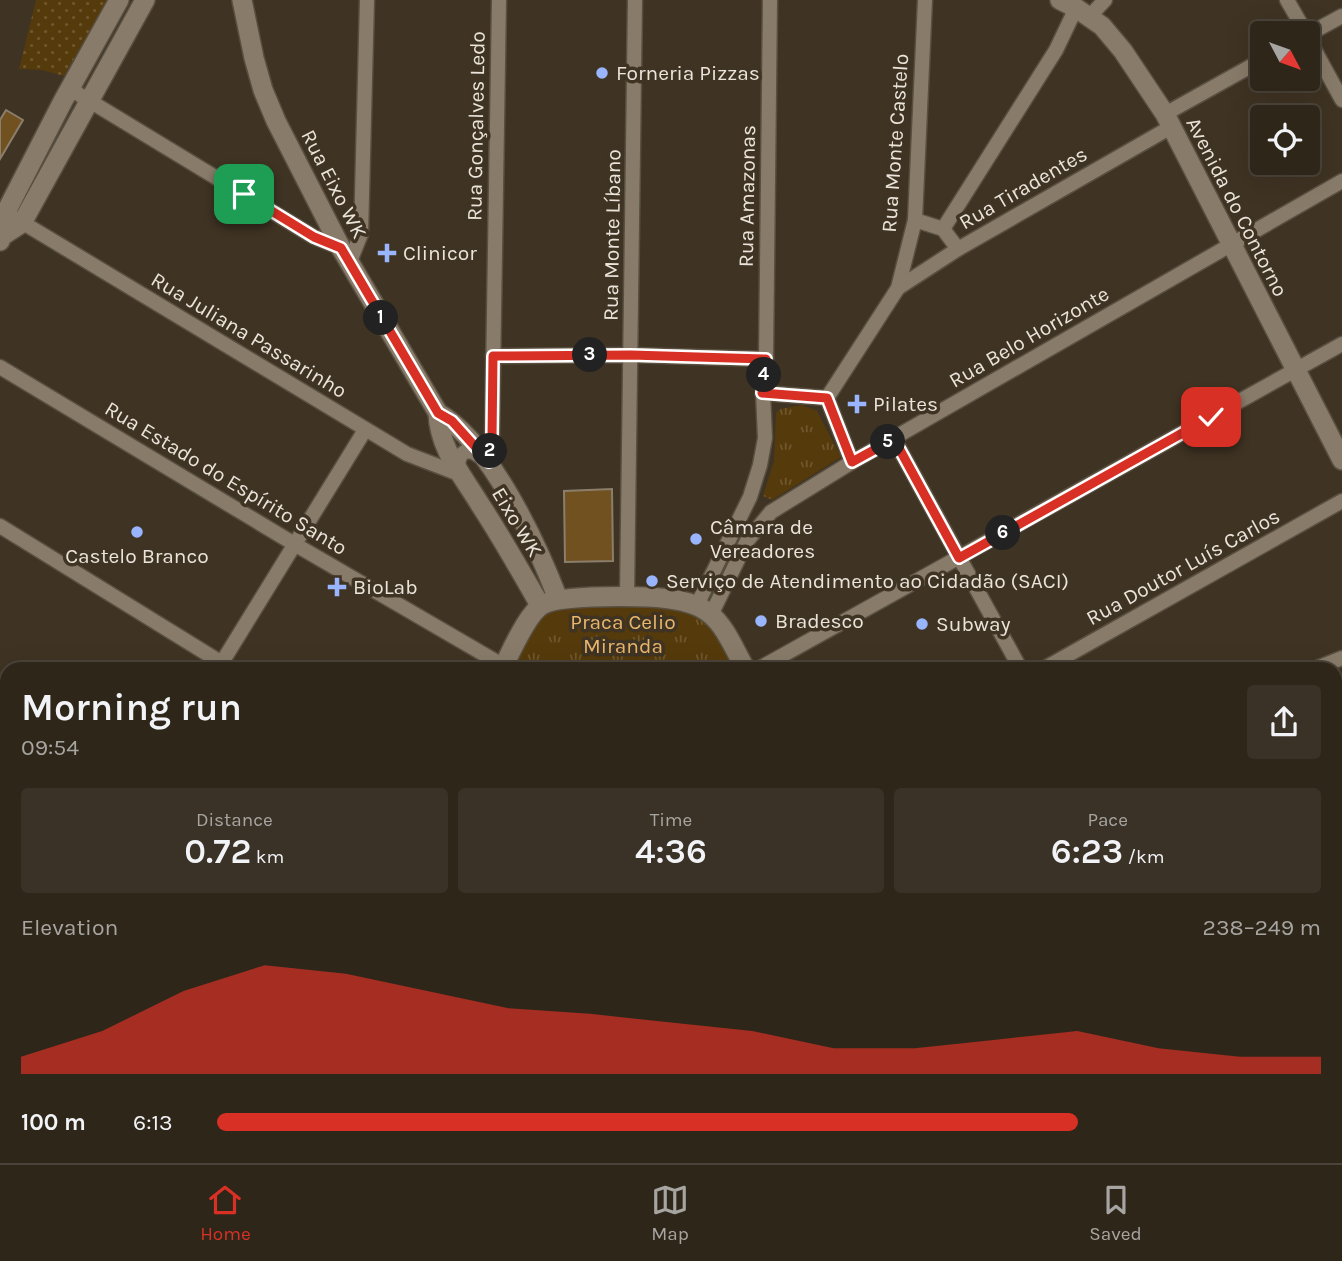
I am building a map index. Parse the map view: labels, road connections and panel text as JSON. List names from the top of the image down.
{
  "streets": {
    "street": [
      "Rua Gonçalves Ledo",
      "Rua Monte Castelo",
      "Rua Eixo WK",
      "Rua Tiradentes",
      "Rua Amazonas",
      "Avenida do Contorno",
      "Rua Monte Líbano",
      "Rua Juliana Passarinho",
      "Rua Belo Horizonte",
      "Rua Estado do Espírito Santo",
      "Eixo WK",
      "Rua Doutor Luís Carlos"
    ]
  },
  "crossings": [
    ["Rua Gonçalves Ledo", "Eixo WK"],
    ["Rua Monte Castelo", "Rua Tiradentes"],
    ["Rua Eixo WK", "Eixo WK"],
    ["Rua Tiradentes", "Avenida do Contorno"],
    ["Rua Amazonas", "Rua Belo Horizonte"],
    ["Avenida do Contorno", "Rua Belo Horizonte"],
    ["Rua Juliana Passarinho", "Eixo WK"]
  ],
  "parks": ["Praca Celio Miranda"],
  "places": {
    "other": [
      "Forneria Pizzas",
      "Castelo Branco",
      "Câmara de Vereadores",
      "Serviço de Atendimento ao Cidadão (SACI)",
      "Bradesco",
      "Subway"
    ],
    "health": ["Clinicor", "Pilates", "BioLab"]
  },
  "north": "bottom right",
  "page": {
    "pins": [
      "1",
      "3",
      "4",
      "5",
      "2",
      "6"
    ],
    "heading": ["Morning run", "09:54"],
    "stats": [
      ["Distance", "0.72 km"],
      ["Time", "4:36"],
      ["Pace", "6:23 /km"]
    ],
    "chart": ["Elevation", "238–249 m"],
    "list": [
      {
        "name": "100 m",
        "note": "6:13"
      }
    ],
    "tabs": ["Home", "Map", "Saved"]
  }
}
